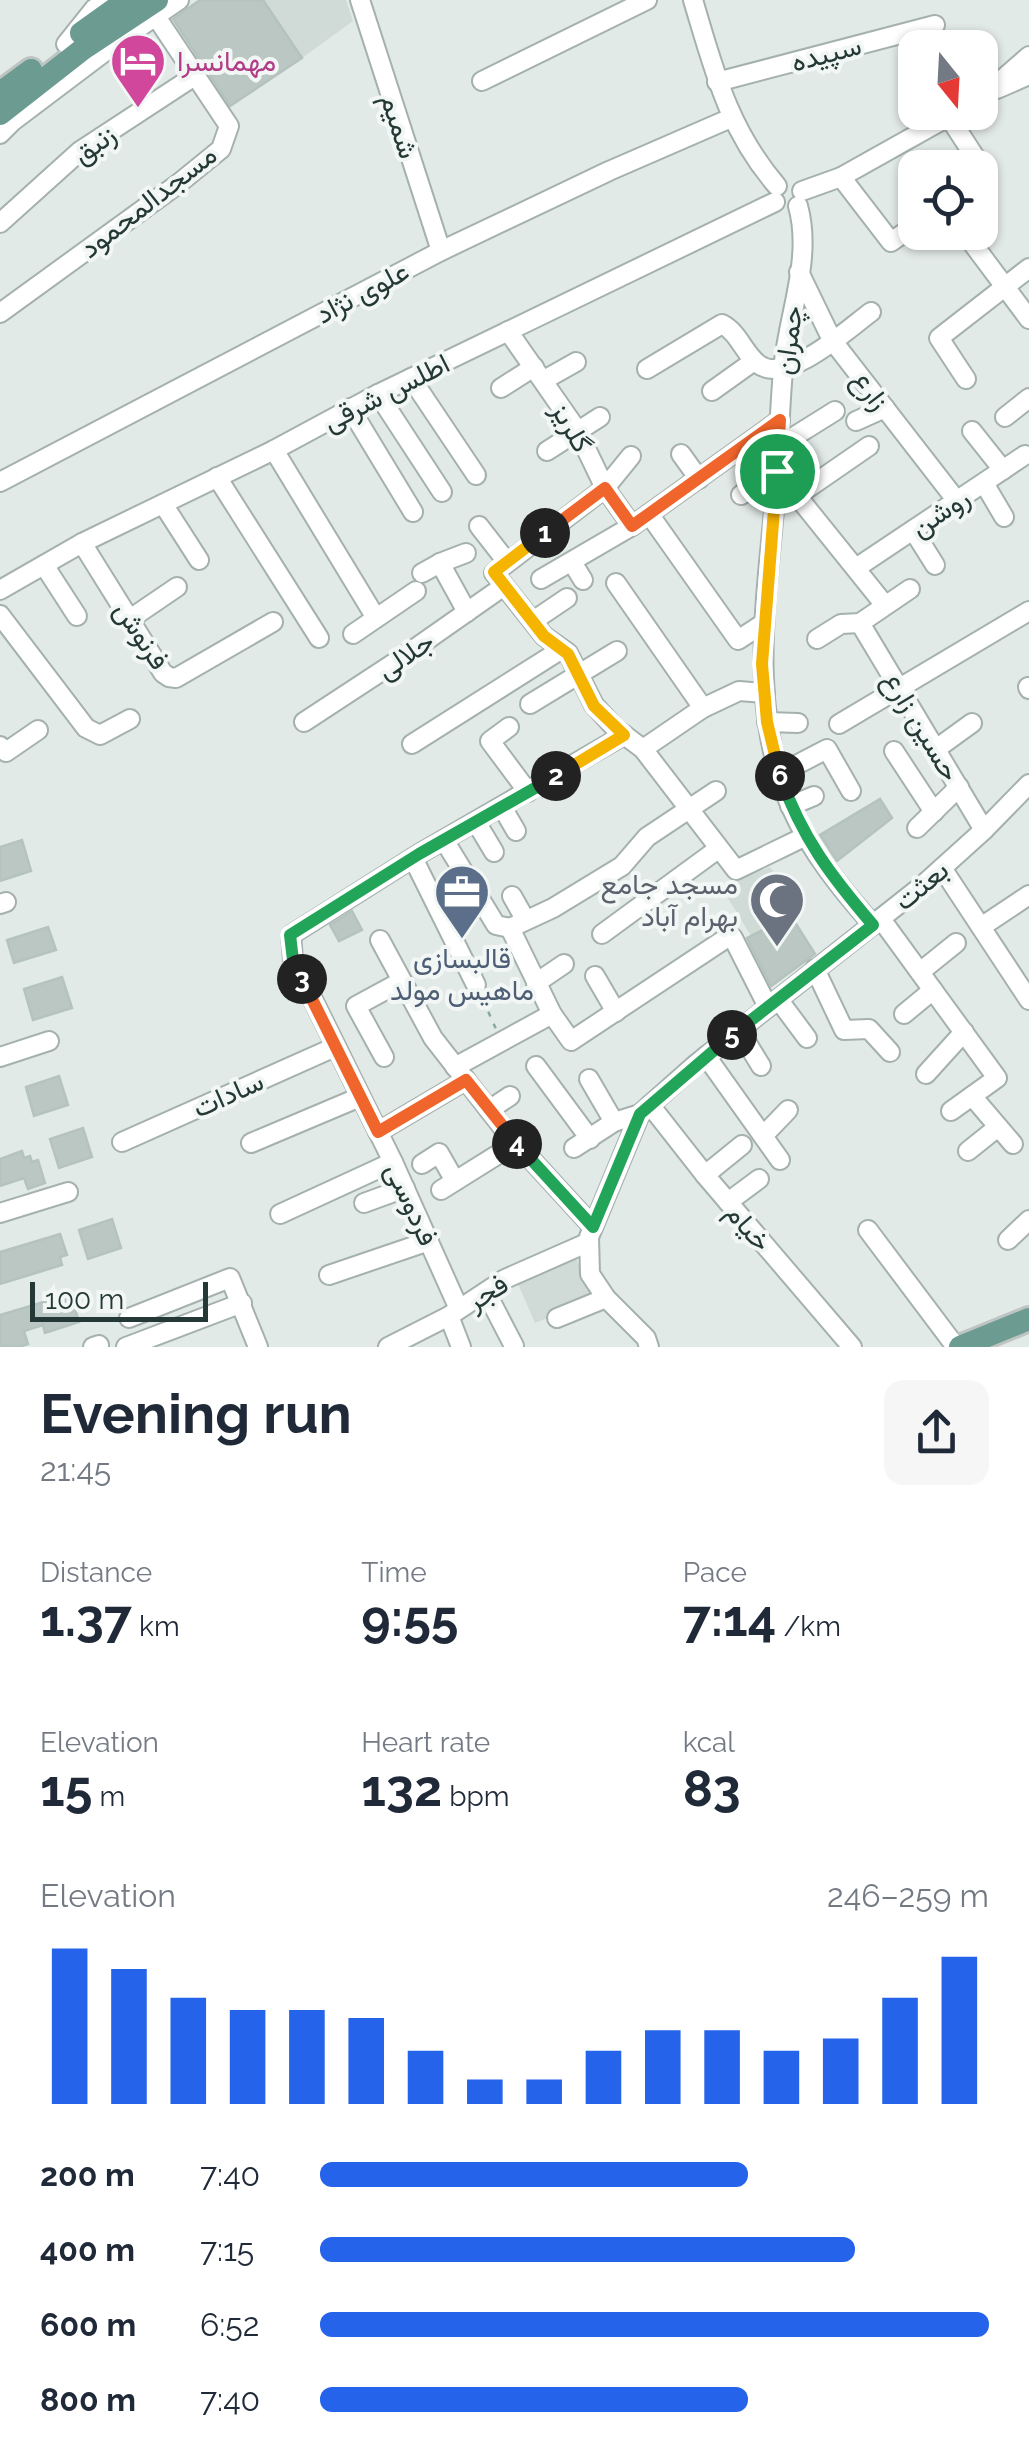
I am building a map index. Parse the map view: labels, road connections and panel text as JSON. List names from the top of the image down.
{
  "streets": {
    "street": [
      "سپیده",
      "شمیم",
      "زنبق",
      "مسجدالمحمود",
      "علوی نژاد",
      "چمران",
      "زارع",
      "اطلس شرقی",
      "گلریز",
      "روشن",
      "فرنوش",
      "جلالی",
      "حسین زارع",
      "بعثت",
      "سادات",
      "فردوسی",
      "خیام",
      "فجر"
    ]
  },
  "crossings": [
    ["شمیم", "علوی نژاد"],
    ["زنبق", "مسجدالمحمود"],
    ["چمران", "زارع"],
    ["چمران", "بعثت"],
    ["زارع", "روشن"],
    ["اطلس شرقی", "گلریز"],
    ["اطلس شرقی", "فرنوش"],
    ["گلریز", "جلالی"],
    ["حسین زارع", "بعثت"],
    ["بعثت", "خیام"],
    ["بعثت", "فجر"],
    ["سادات", "فردوسی"],
    ["فردوسی", "فجر"]
  ],
  "places": {
    "hotel": ["مهمانسرا"],
    "office": ["قالبسازی ماهیس مولد"],
    "mosque": ["مسجد جامع بهرام آباد"]
  },
  "scale_bar": "100 m",
  "north": "bottom",
  "page": {
    "pins": [
      "1",
      "2",
      "6",
      "3",
      "5",
      "4"
    ],
    "scale": "100 m",
    "heading": ["Evening run", "21:45"],
    "stats": [
      ["Distance", "1.37 km"],
      ["Time", "9:55"],
      ["Pace", "7:14 /km"],
      ["Elevation", "15 m"],
      ["Heart rate", "132 bpm"],
      ["kcal", "83"]
    ],
    "chart": ["Elevation", "246–259 m"],
    "list": [
      {
        "name": "200 m",
        "note": "7:40"
      },
      {
        "name": "400 m",
        "note": "7:15"
      },
      {
        "name": "600 m",
        "note": "6:52"
      },
      {
        "name": "800 m",
        "note": "7:40"
      }
    ]
  }
}
